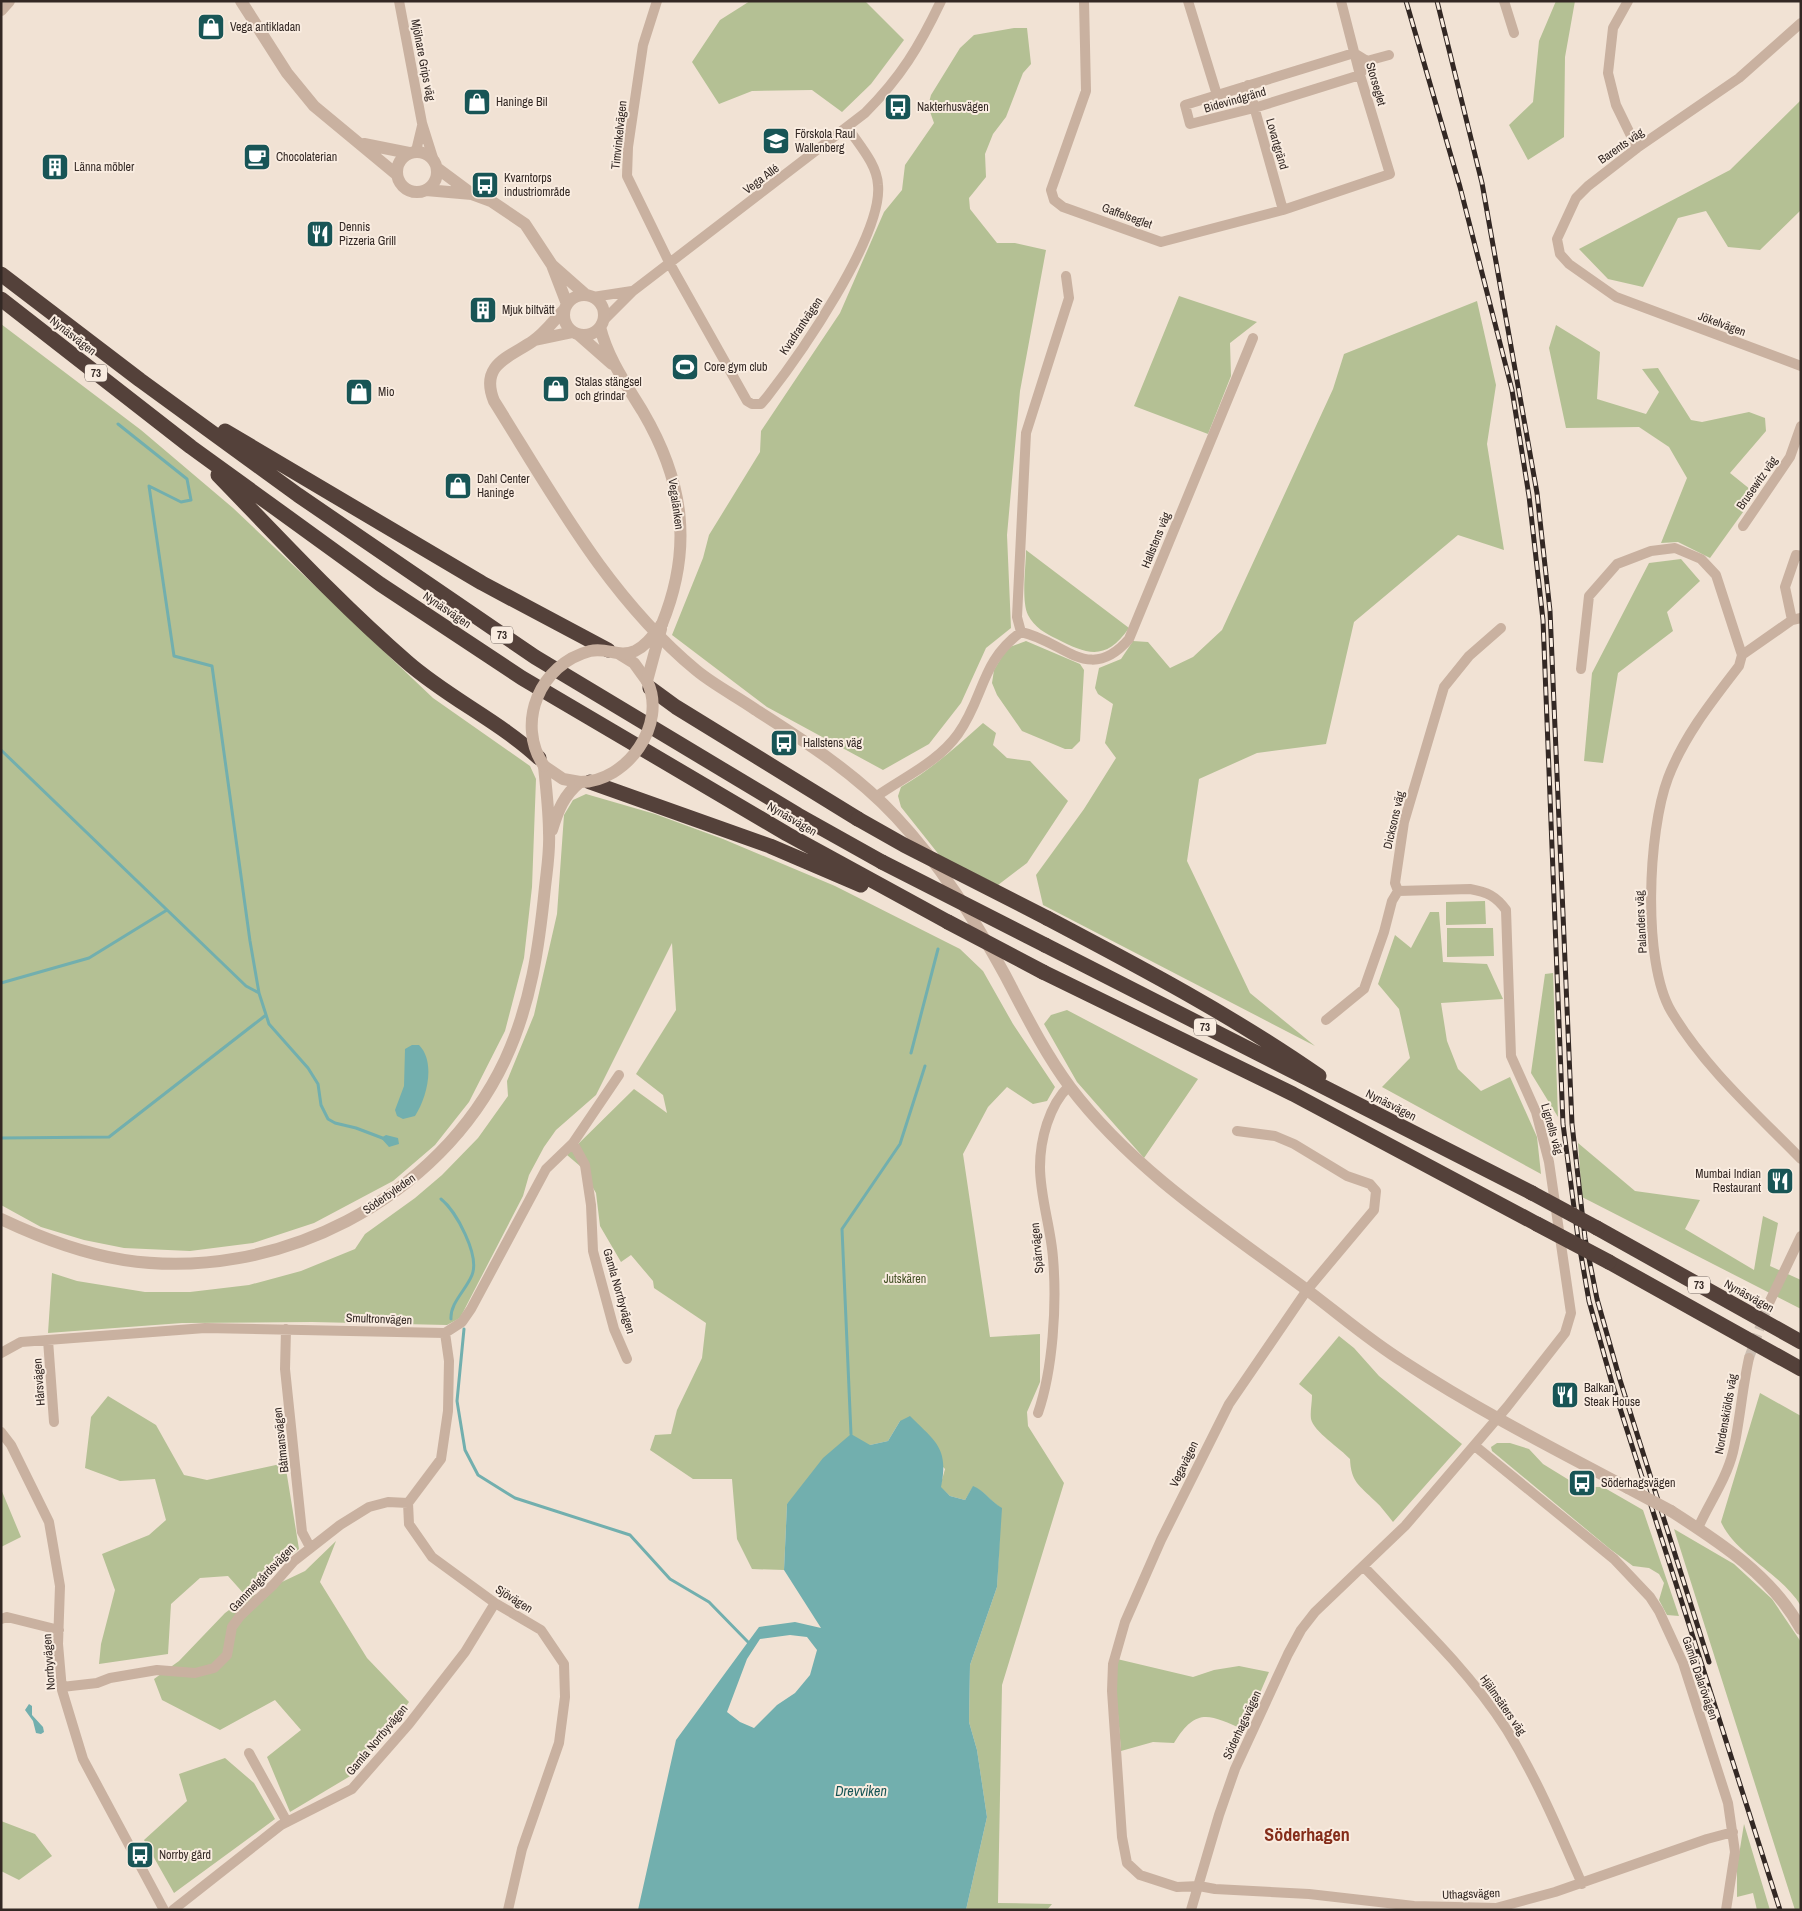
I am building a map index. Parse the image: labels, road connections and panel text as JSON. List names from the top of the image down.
{
  "streets": {
    "highway": ["Nynäsvägen", "73"],
    "street": [
      "Mjölnare Grips väg",
      "Storseglet",
      "Bidevindgränd",
      "Timvinkelvägen",
      "Lovartgränd",
      "Barents väg",
      "Vega Allé",
      "Gaffelseglet",
      "Jökelvägen",
      "Kvadrantvägen",
      "Brusewitz väg",
      "Vegalänken",
      "Hallstens väg",
      "Dicksons väg",
      "Palanders väg",
      "Lignells väg",
      "Söderbyleden",
      "Spärrvägen",
      "Gamla Norrbyvägen",
      "Smultronvägen",
      "Hårsvägen",
      "Nordenskiölds väg",
      "Båtmansvägen",
      "Vegavägen",
      "Gammelgårdsvägen",
      "Sjövägen",
      "Norrbyvägen",
      "Gamla Dalarövägen",
      "Hjälmsäters väg",
      "Söderhagsvägen",
      "Uthagsvägen"
    ]
  },
  "crossings": [
    ["Storseglet", "Bidevindgränd"],
    ["Storseglet", "Gaffelseglet"],
    ["Bidevindgränd", "Lovartgränd"],
    ["Timvinkelvägen", "Vega Allé"],
    ["Timvinkelvägen", "Kvadrantvägen"],
    ["Lovartgränd", "Gaffelseglet"],
    ["Barents väg", "Jökelvägen"],
    ["Vega Allé", "Kvadrantvägen"],
    ["Vega Allé", "Vegalänken"],
    ["Vegalänken", "Söderbyleden"],
    ["Dicksons väg", "Lignells väg"],
    ["Lignells väg", "Söderhagsvägen"],
    ["Gamla Norrbyvägen", "Sjövägen"],
    ["Smultronvägen", "Hårsvägen"],
    ["Smultronvägen", "Båtmansvägen"],
    ["Båtmansvägen", "Gammelgårdsvägen"],
    ["Vegavägen", "Söderhagsvägen"],
    ["Vegavägen", "Uthagsvägen"],
    ["Gammelgårdsvägen", "Sjövägen"],
    ["Gammelgårdsvägen", "Norrbyvägen"],
    ["Gamla Dalarövägen", "Söderhagsvägen"],
    ["Gamla Dalarövägen", "Uthagsvägen"],
    ["Hjälmsäters väg", "Söderhagsvägen"],
    ["Hjälmsäters väg", "Uthagsvägen"],
    ["Söderhagsvägen", "Uthagsvägen"]
  ],
  "districts": ["Söderhagen"],
  "water": ["Drevviken"],
  "parks": ["Jutskären"],
  "places": {
    "shop": [
      "Vega antikladan",
      "Haninge Bil",
      "Stalas stängsel och grindar",
      "Mio",
      "Dahl Center Haninge"
    ],
    "bus stop": [
      "Nakterhusvägen",
      "Kvarntorps industriområde",
      "Hallstens väg",
      "Söderhagsvägen",
      "Norrby gård"
    ],
    "school or university": ["Förskola Raul Wallenberg"],
    "cafe": ["Chocolaterian"],
    "building": ["Länna möbler", "Mjuk biltvätt"],
    "restaurant": ["Dennis Pizzeria Grill", "Mumbai Indian Restaurant", "Balkan Steak House"],
    "sports": ["Core gym club"]
  }
}
